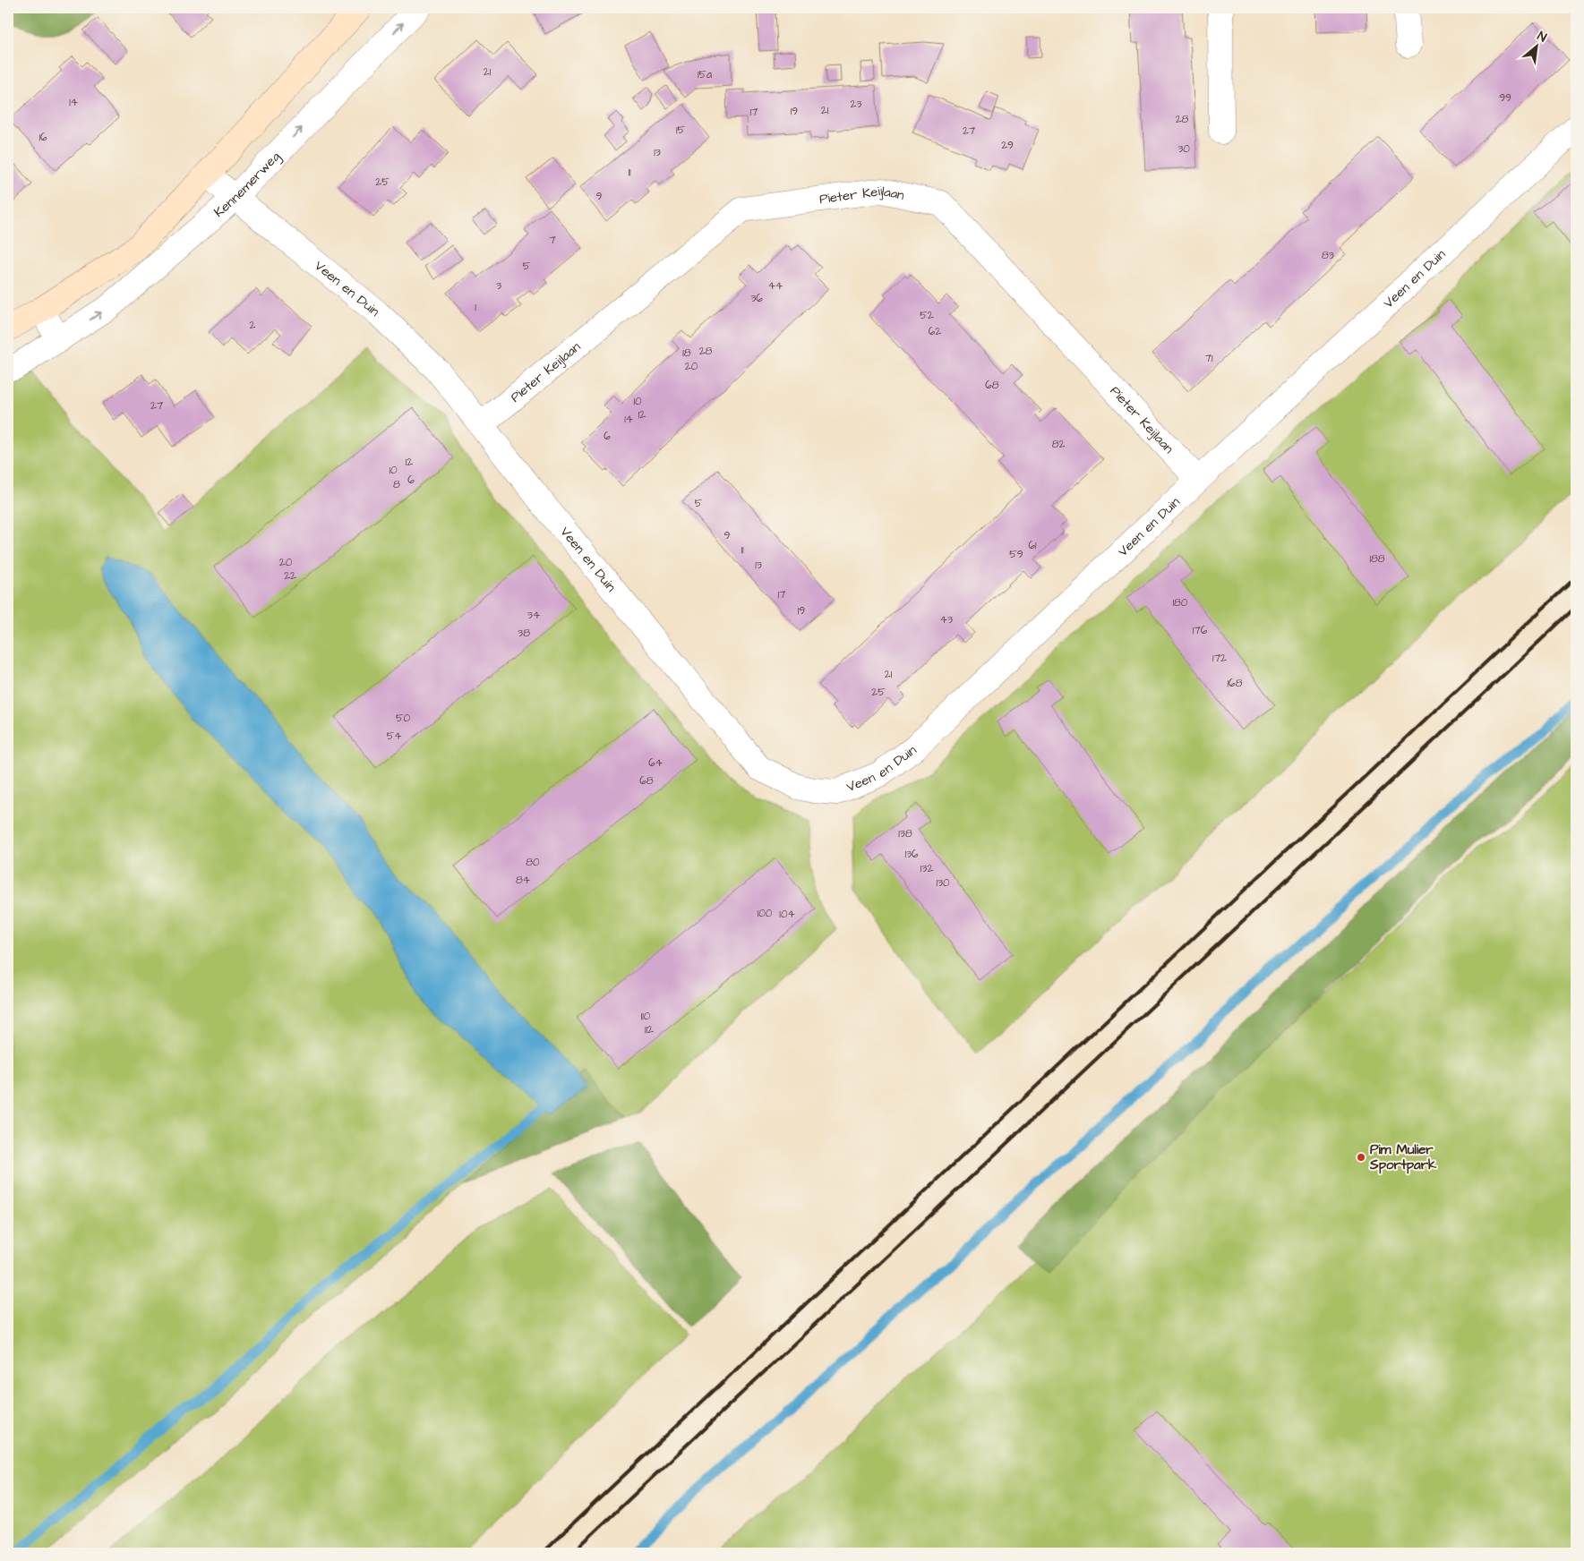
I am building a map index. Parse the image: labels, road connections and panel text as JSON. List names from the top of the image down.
{
  "streets": {
    "street": ["Kennemerweg", "Pieter Keijlaan", "Veen en Duin"]
  },
  "crossings": [
    ["Kennemerweg", "Veen en Duin"],
    ["Pieter Keijlaan", "Veen en Duin"]
  ],
  "places": ["Pim Mulier Sportpark"],
  "house_numbers": [
    "21",
    "15a",
    "99",
    "14",
    "23",
    "21",
    "19",
    "17",
    "28",
    "15",
    "27",
    "16",
    "29",
    "30",
    "13",
    "11",
    "25",
    "9",
    "7",
    "83",
    "5",
    "3",
    "44",
    "36",
    "1",
    "52",
    "2",
    "62",
    "28",
    "18",
    "71",
    "20",
    "68",
    "10",
    "27",
    "12",
    "14",
    "6",
    "82",
    "12",
    "10",
    "6",
    "8",
    "5",
    "9",
    "61",
    "11",
    "59",
    "188",
    "20",
    "13",
    "22",
    "17",
    "180",
    "19",
    "34",
    "43",
    "176",
    "38",
    "172",
    "21",
    "168",
    "25",
    "50",
    "54",
    "64",
    "68",
    "138",
    "136",
    "80",
    "132",
    "84",
    "130",
    "100",
    "104",
    "110",
    "112"
  ],
  "north": "top right"
}
